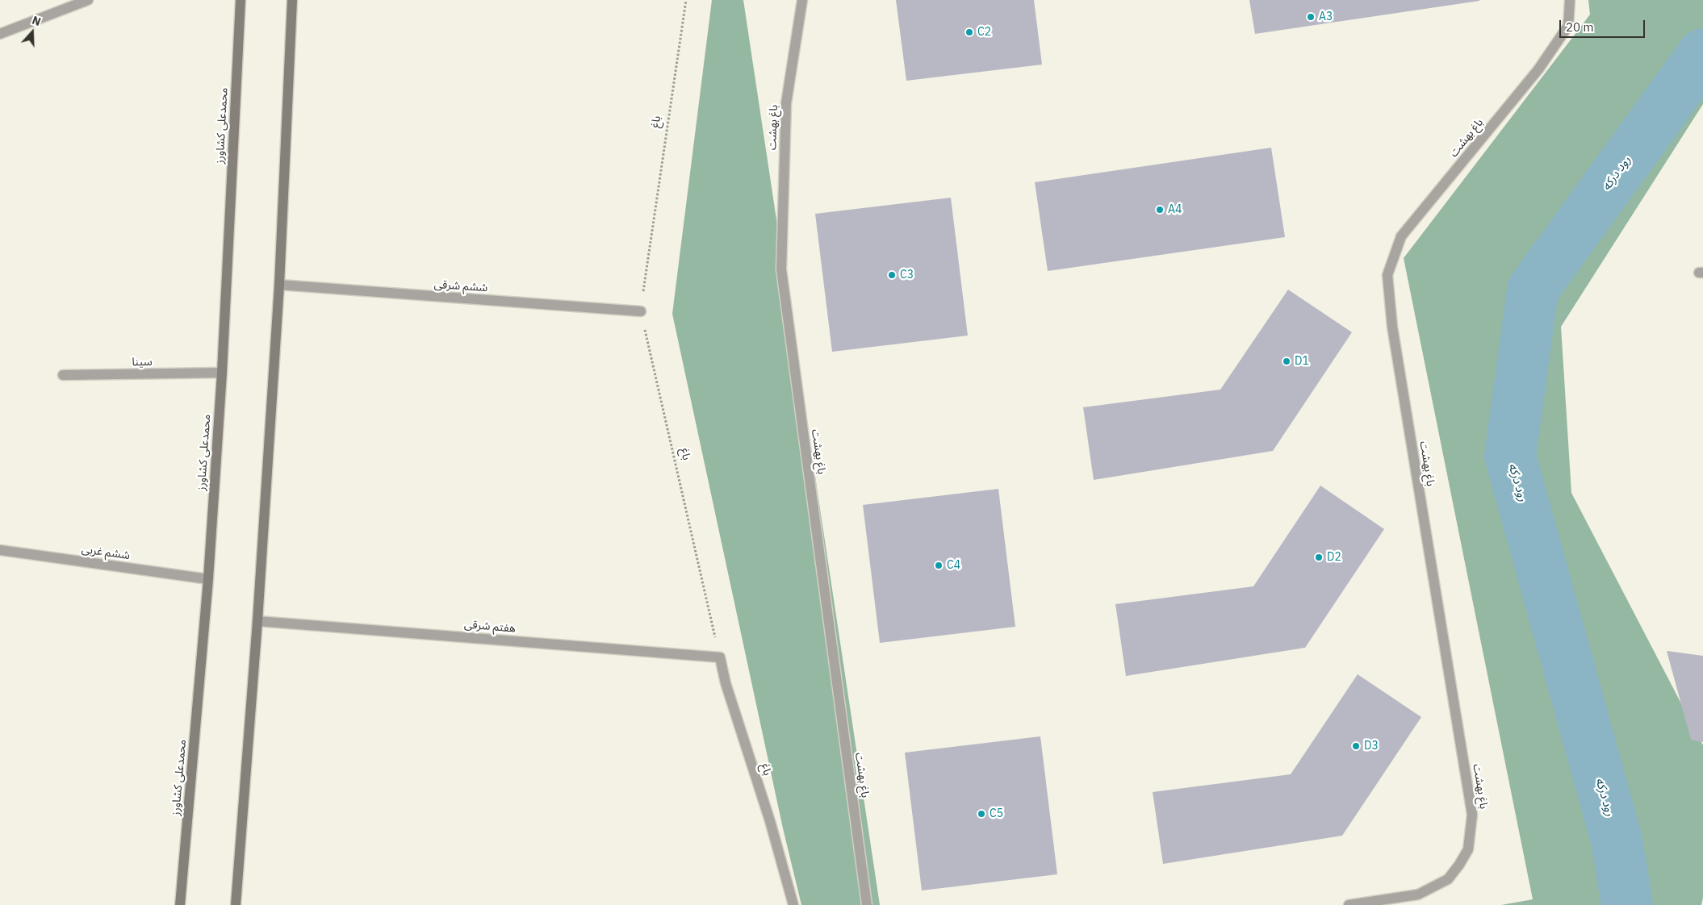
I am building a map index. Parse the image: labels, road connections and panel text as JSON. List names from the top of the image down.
{
  "streets": {
    "main road": ["محمدعلی کشاورز"],
    "street": [
      "باغ",
      "باغ بهشت",
      "ششم شرقی",
      "سینا",
      "ششم غربی",
      "هفتم شرقی"
    ]
  },
  "crossings": [
    ["باغ", "ششم شرقی"],
    ["باغ", "هفتم شرقی"],
    ["محمدعلی کشاورز", "سینا"],
    ["محمدعلی کشاورز", "ششم غربی"]
  ],
  "water": ["رود درکه"],
  "places": [
    "A3",
    "C2",
    "A4",
    "C3",
    "D1",
    "D2",
    "C4",
    "D3",
    "C5"
  ],
  "scale_bar": "20 m",
  "north": "top"
}
